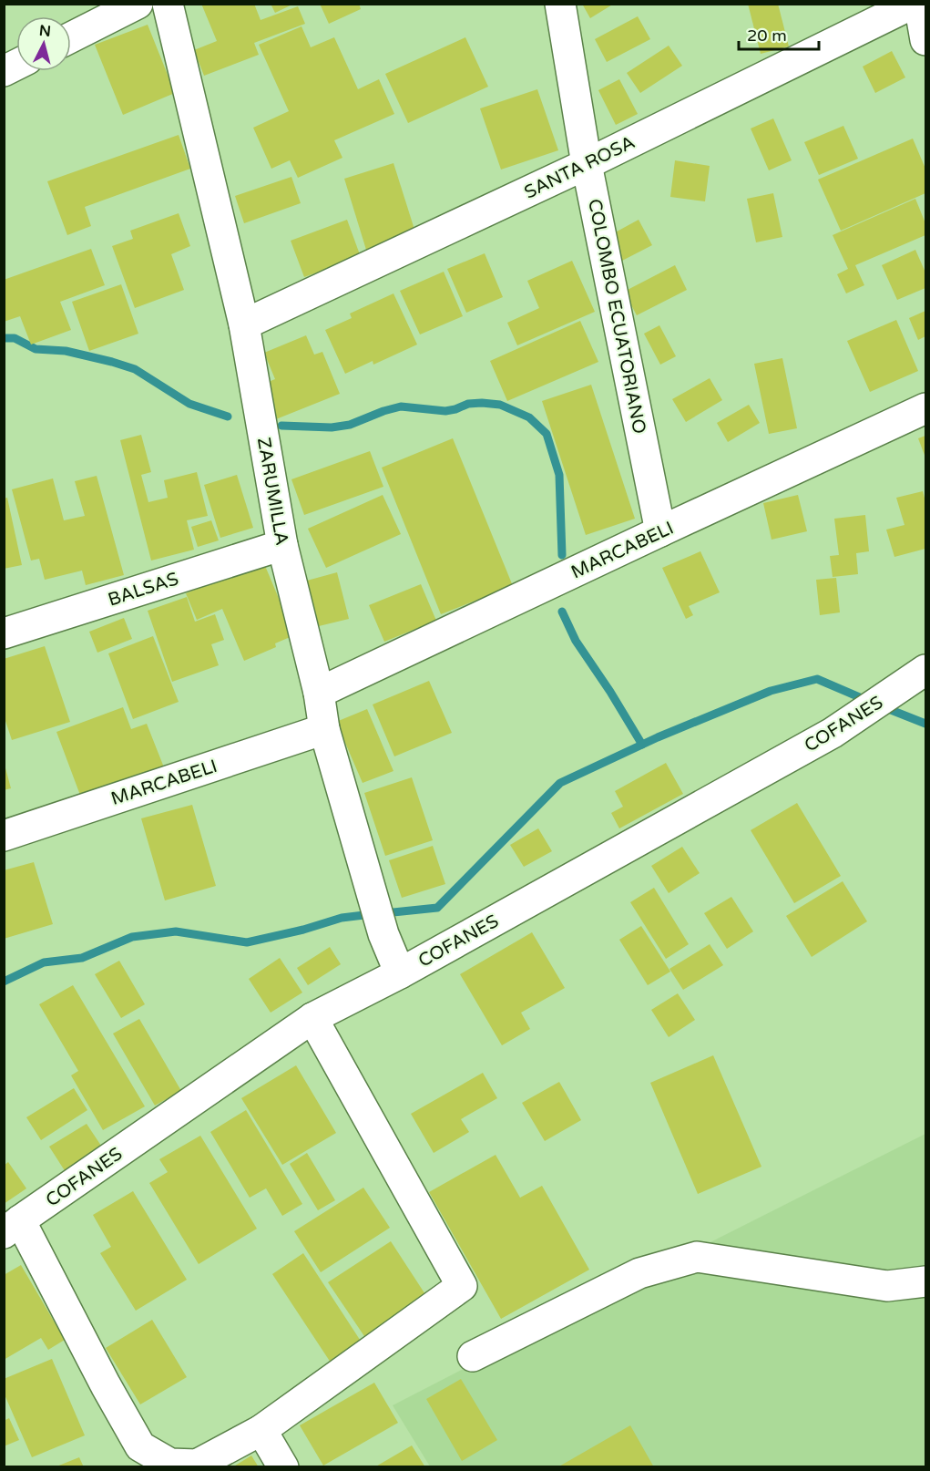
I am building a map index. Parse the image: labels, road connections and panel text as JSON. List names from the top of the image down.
{
  "streets": {
    "street": [
      "SANTA ROSA",
      "COLOMBO ECUATORIANO",
      "ZARUMILLA",
      "MARCABELI",
      "BALSAS",
      "COFANES"
    ]
  },
  "crossings": [
    ["SANTA ROSA", "COLOMBO ECUATORIANO"],
    ["SANTA ROSA", "ZARUMILLA"],
    ["COLOMBO ECUATORIANO", "MARCABELI"],
    ["ZARUMILLA", "MARCABELI"],
    ["ZARUMILLA", "BALSAS"],
    ["ZARUMILLA", "COFANES"]
  ],
  "scale_bar": "20 m",
  "north": "top"
}
